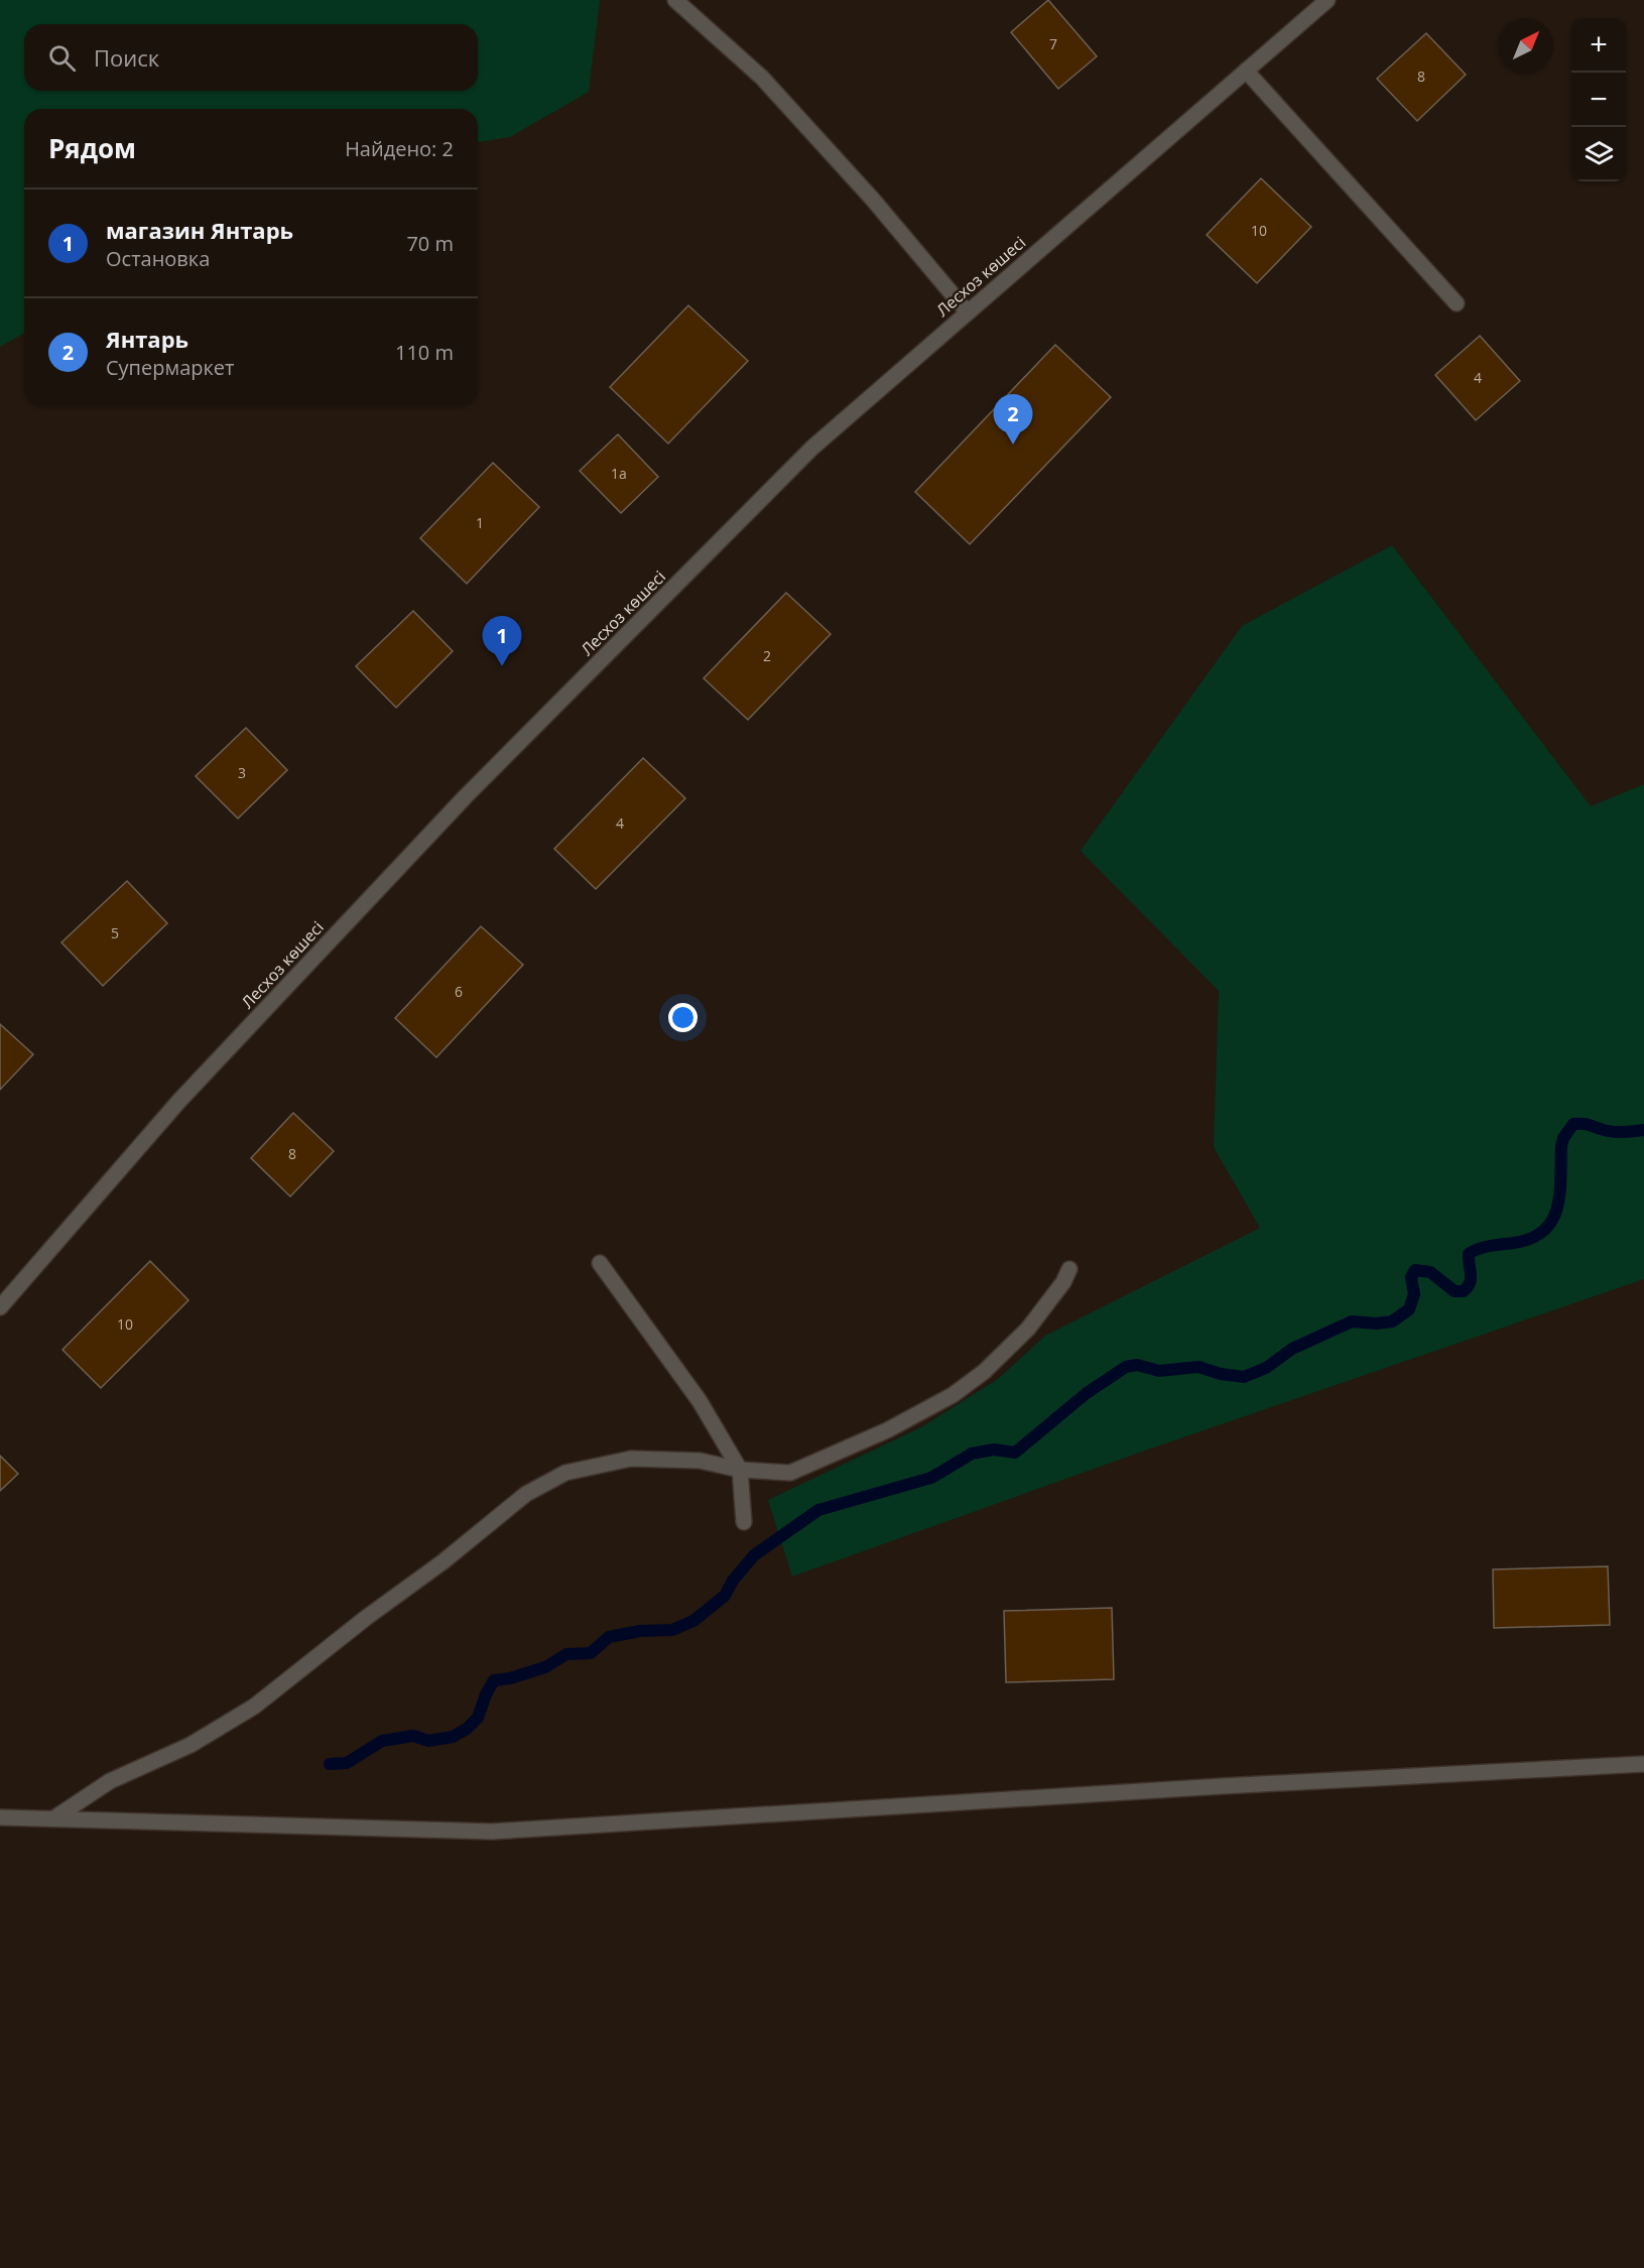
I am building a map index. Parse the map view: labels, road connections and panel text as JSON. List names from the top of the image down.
{
  "streets": {
    "street": ["Лесхоз көшесі"]
  },
  "house_numbers": [
    "7",
    "8",
    "10",
    "4",
    "1а",
    "1",
    "2",
    "3",
    "4",
    "5",
    "6",
    "8",
    "10"
  ],
  "north": "top right",
  "page": {
    "map_buttons": ["+", "−"],
    "search": "Поиск",
    "heading": ["Рядом", "Найдено: 2"],
    "list": [
      {
        "mark": "1",
        "name": "магазин Янтарь",
        "note": "Остановка",
        "value": "70 m"
      },
      {
        "mark": "2",
        "name": "Янтарь",
        "note": "Супермаркет",
        "value": "110 m"
      }
    ],
    "pins": ["2", "1"]
  }
}
